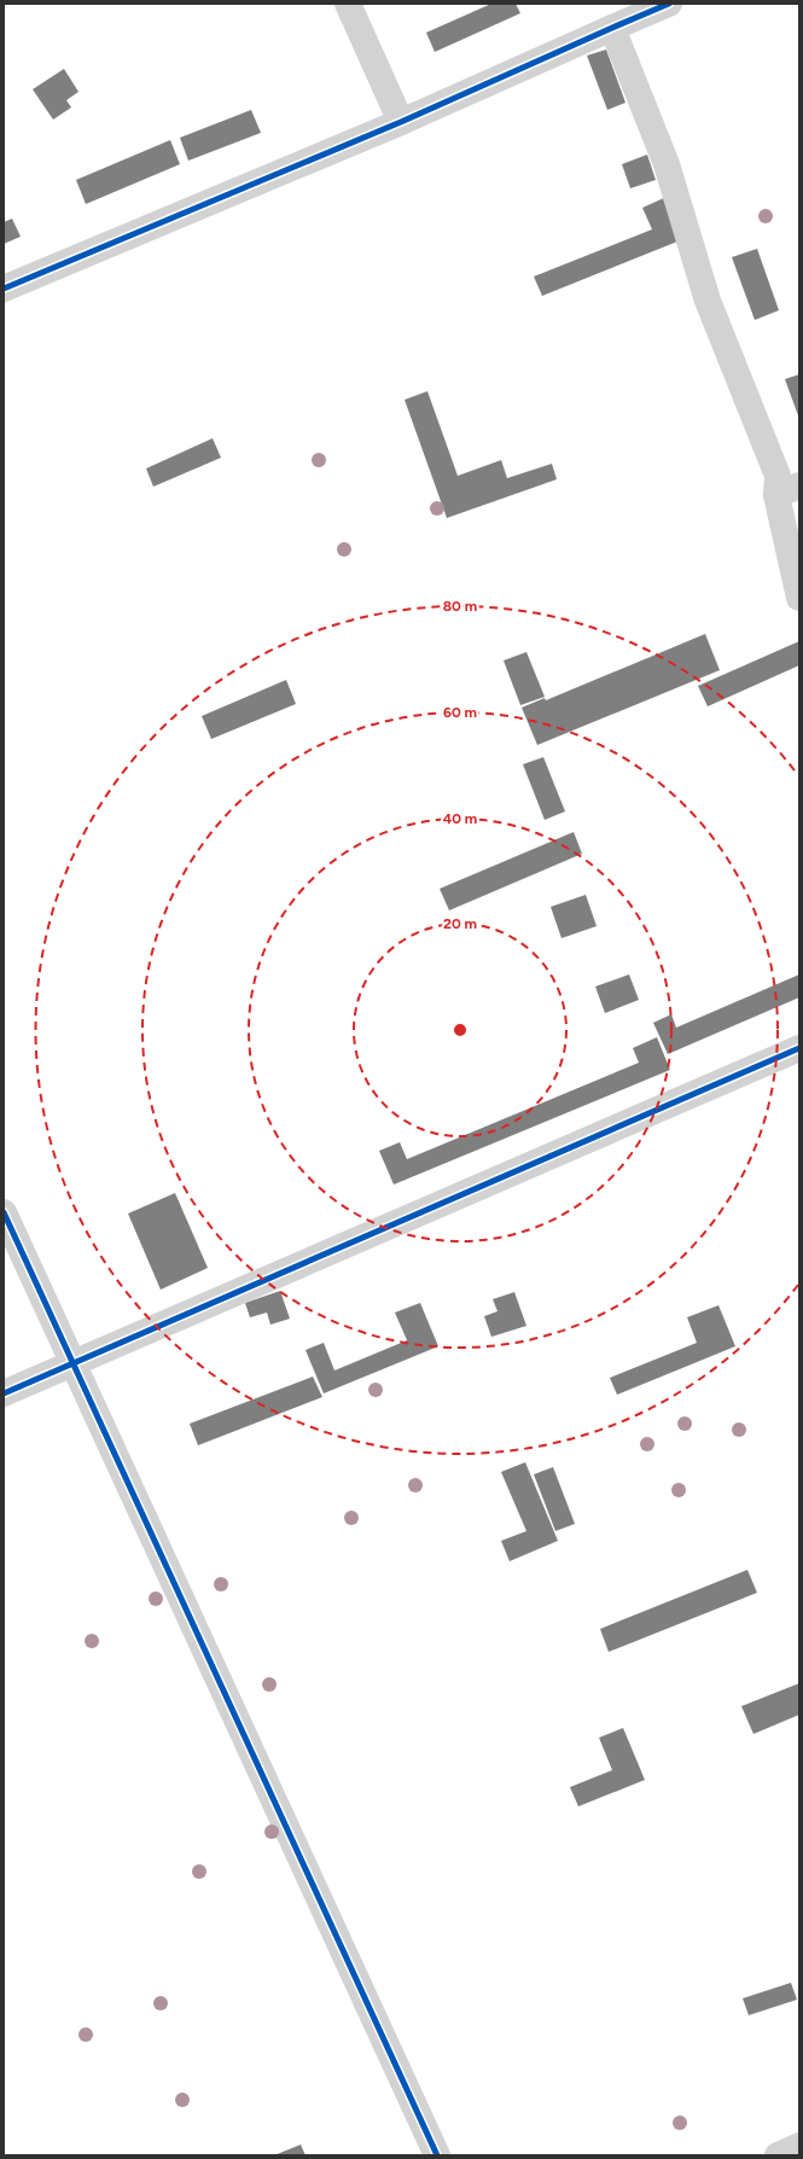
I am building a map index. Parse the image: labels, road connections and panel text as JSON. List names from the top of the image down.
{
  "rings": [
    "80 m",
    "60 m",
    "40 m",
    "20 m"
  ]
}
